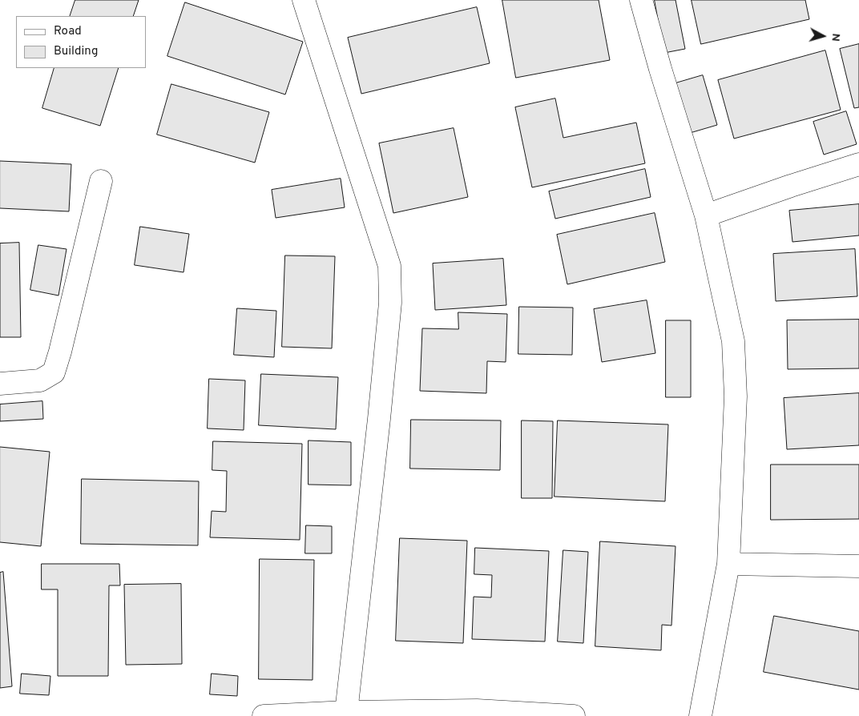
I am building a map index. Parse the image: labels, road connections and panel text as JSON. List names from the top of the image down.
{
  "legend": ["Road", "Building"],
  "north": "right"
}
